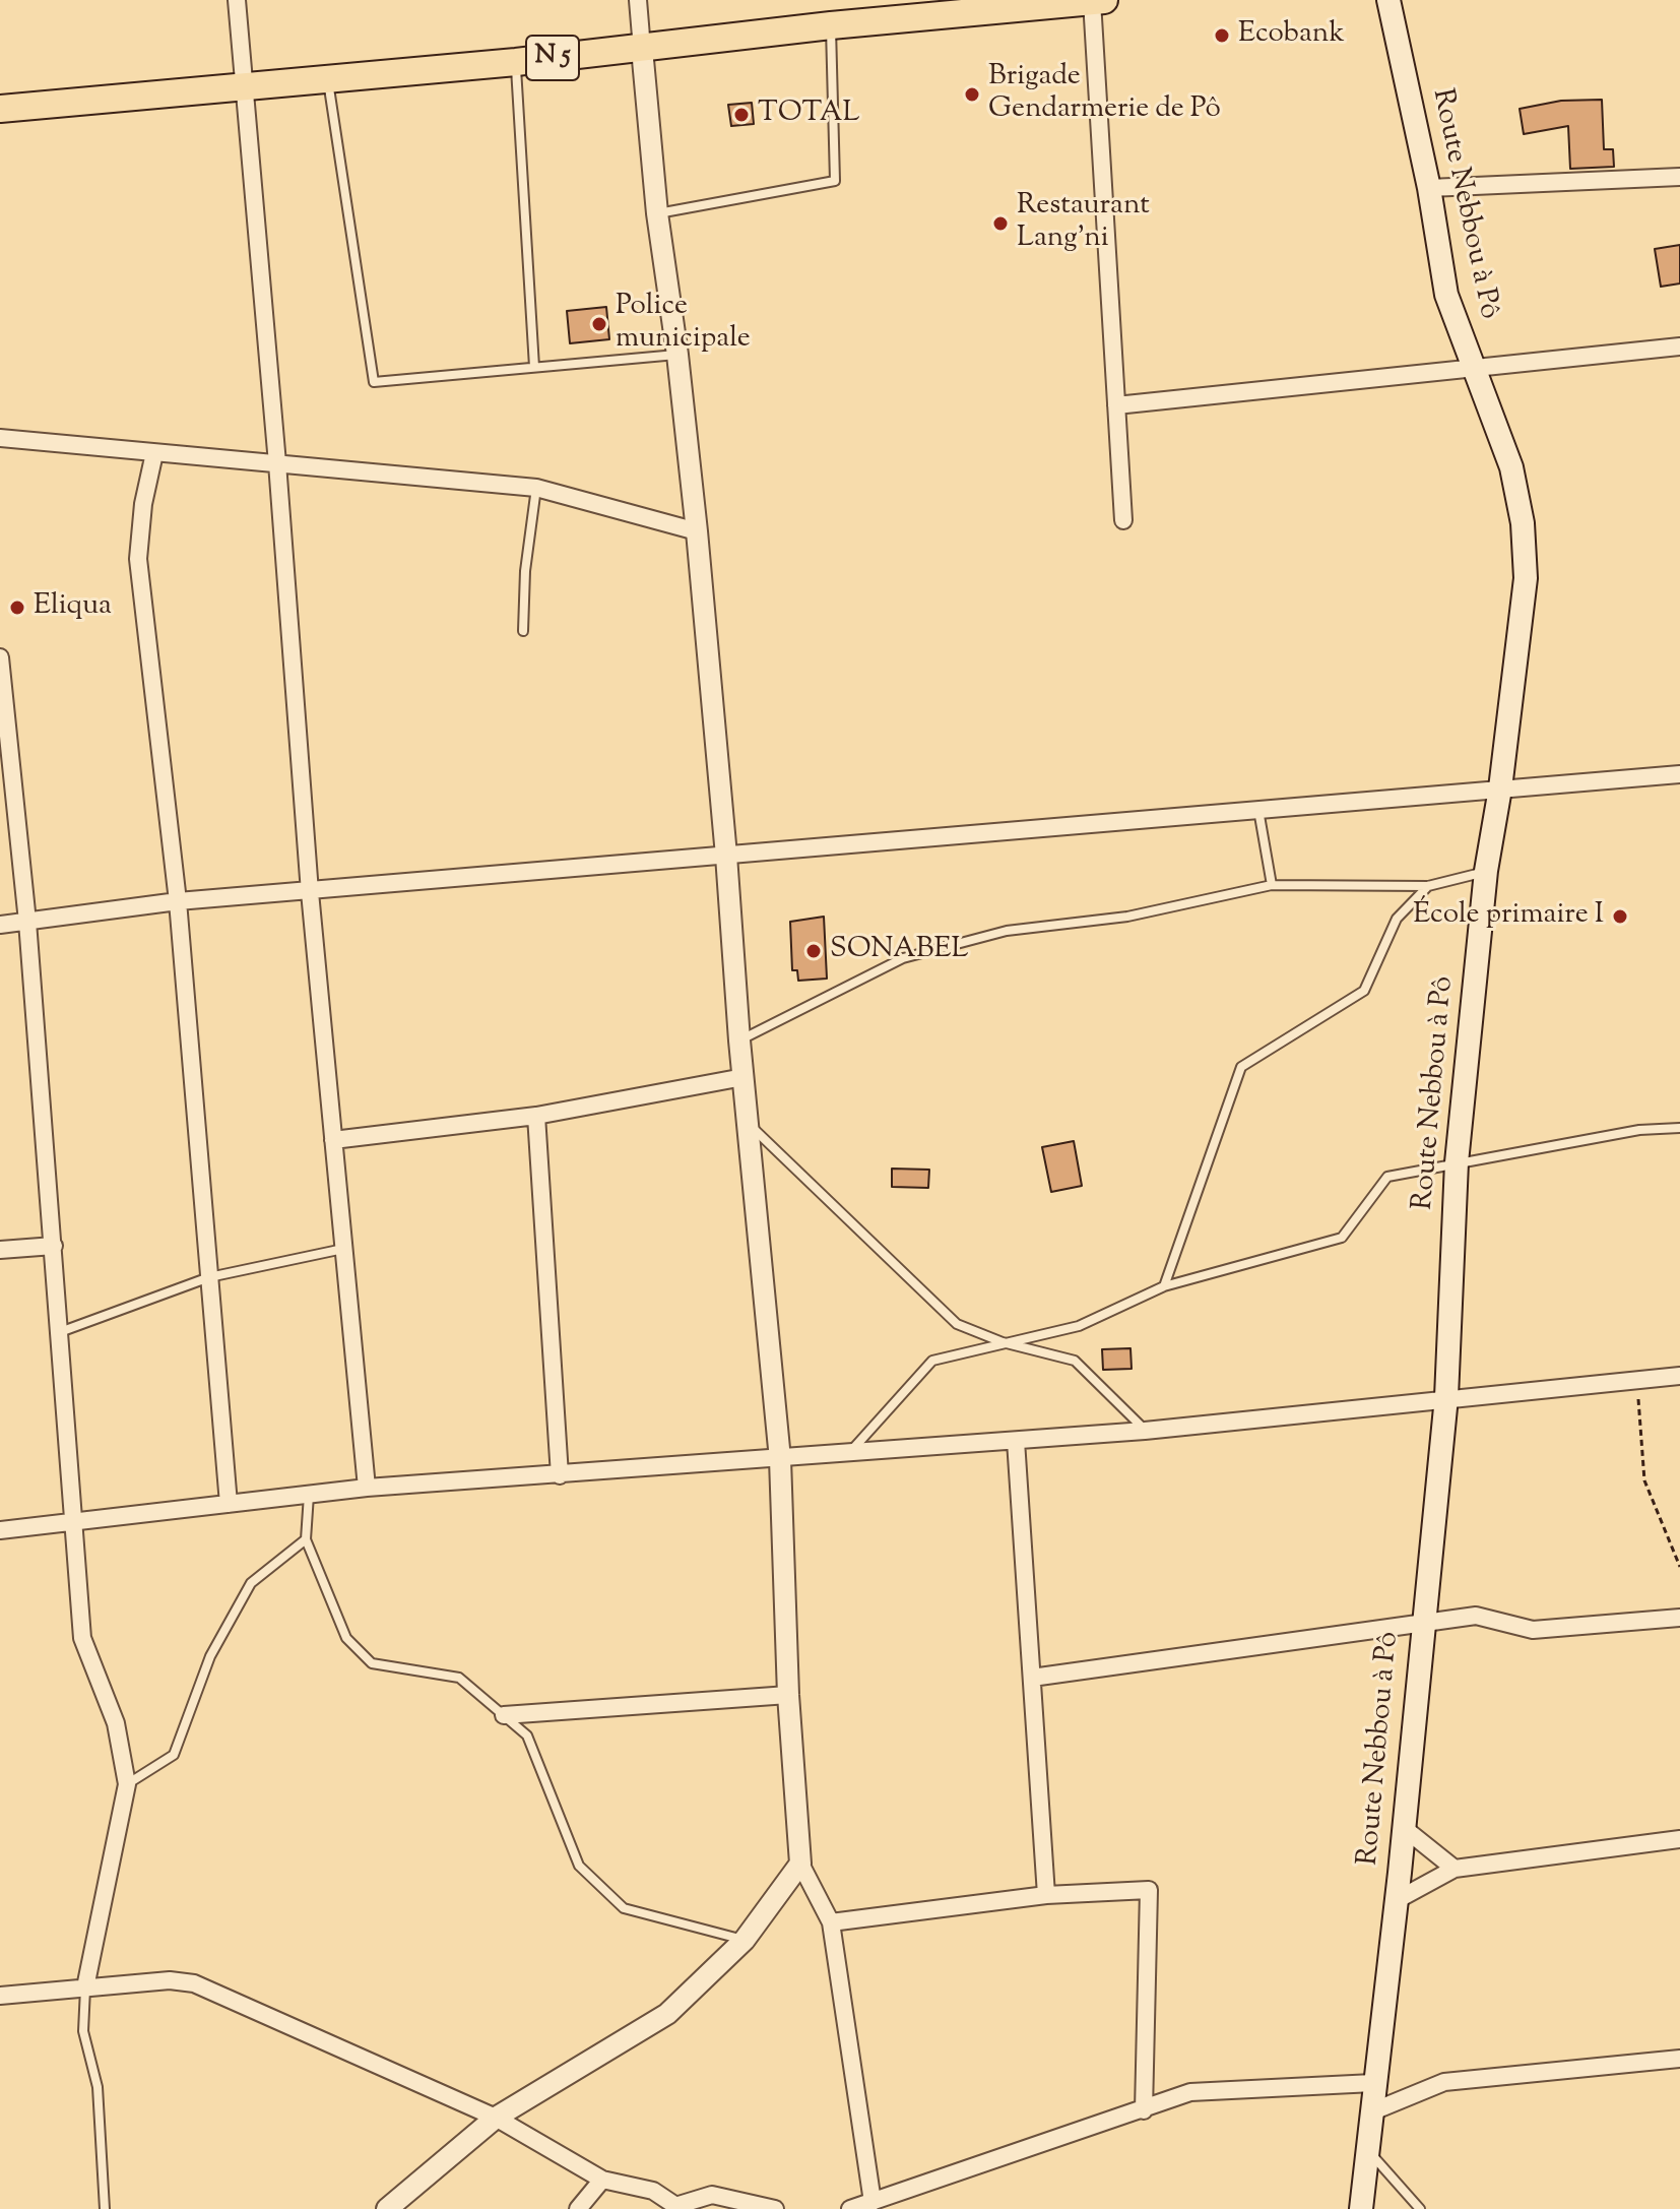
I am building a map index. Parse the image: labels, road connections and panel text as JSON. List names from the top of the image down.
{
  "streets": {
    "highway": ["N 5"],
    "main road": ["Route Nebbou à Pô"]
  },
  "places": [
    "Ecobank",
    "Brigade Gendarmerie de Pô",
    "TOTAL",
    "Restaurant Lang'ni",
    "Police municipale",
    "Eliqua",
    "École primaire I",
    "SONABEL"
  ]
}
